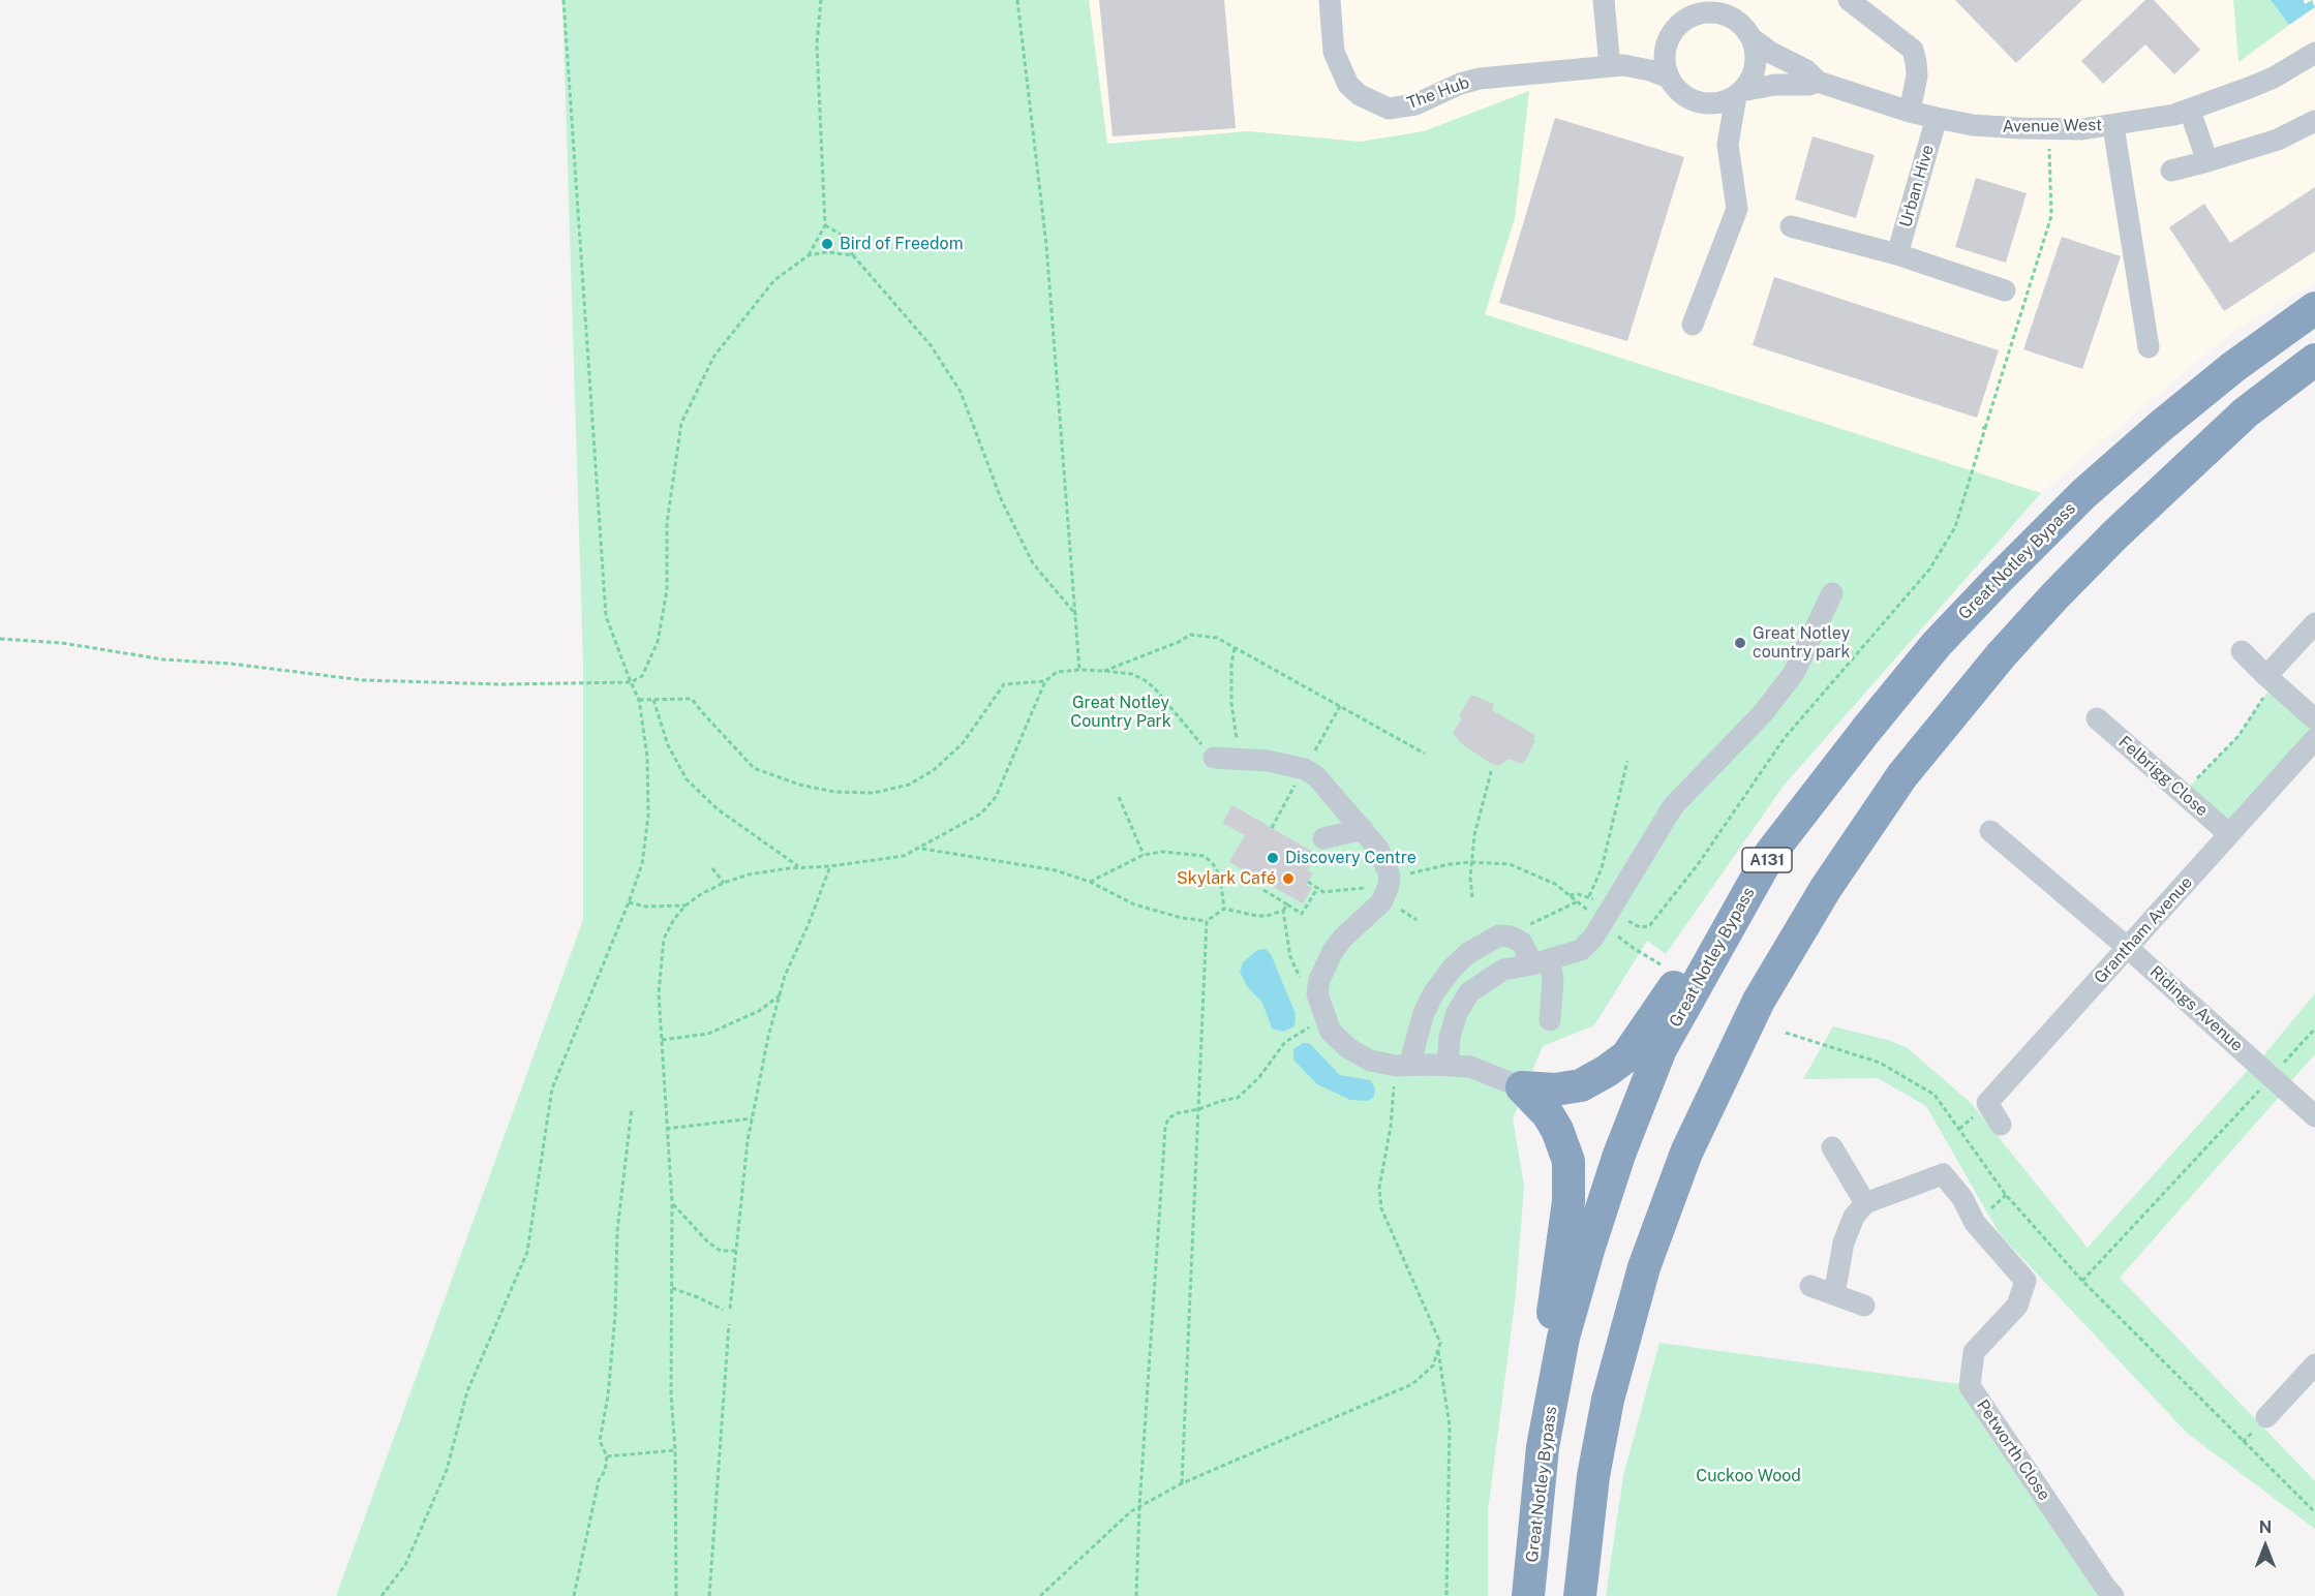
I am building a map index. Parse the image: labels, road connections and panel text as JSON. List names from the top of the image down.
{
  "streets": {
    "highway": ["Great Notley Bypass", "A131"],
    "street": [
      "The Hub",
      "Avenue West",
      "Urban Hive",
      "Felbrigg Close",
      "Grantham Avenue",
      "Ridings Avenue",
      "Petworth Close"
    ]
  },
  "crossings": [
    ["The Hub", "Avenue West"],
    ["Avenue West", "Urban Hive"],
    ["Felbrigg Close", "Grantham Avenue"],
    ["Grantham Avenue", "Ridings Avenue"]
  ],
  "parks": ["Great Notley Country Park", "Cuckoo Wood"],
  "places": [
    "Bird of Freedom",
    "Great Notley country park",
    "Discovery Centre",
    "Skylark Café"
  ],
  "north": "top"
}
